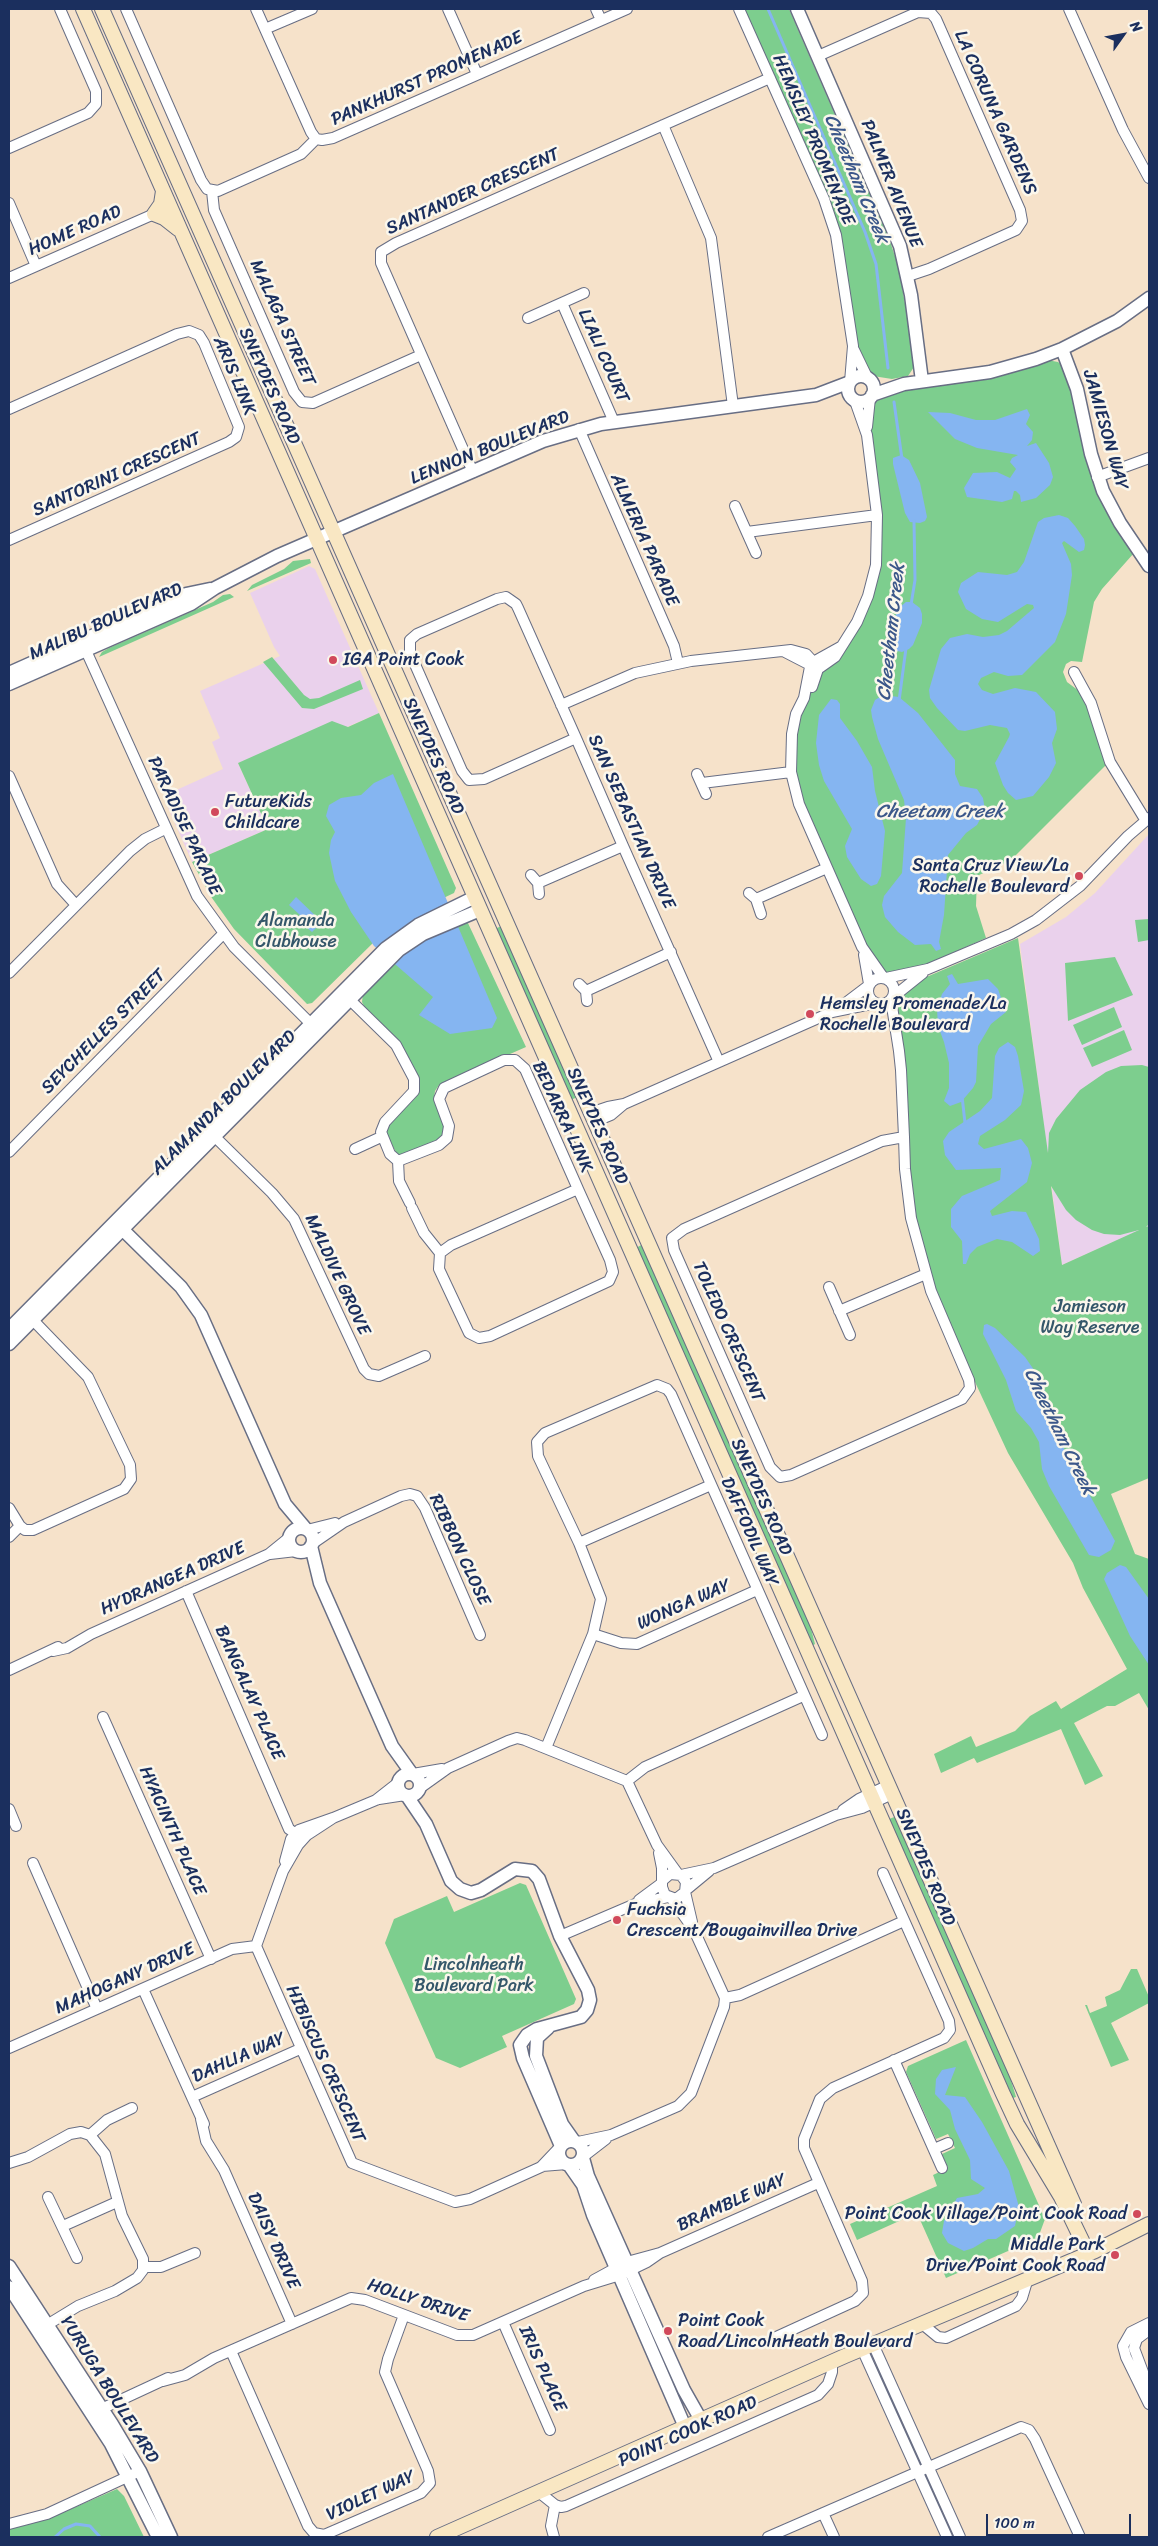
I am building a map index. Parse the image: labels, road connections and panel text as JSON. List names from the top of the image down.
{
  "streets": {
    "main road": ["SNEYDES ROAD", "POINT COOK ROAD"],
    "street": [
      "PANKHURST PROMENADE",
      "LA CORUNA GARDENS",
      "HEMSLEY PROMENADE",
      "PALMER AVENUE",
      "SANTANDER CRESCENT",
      "HOME ROAD",
      "MALAGA STREET",
      "LIALI COURT",
      "ARIS LINK",
      "JAMIESON WAY",
      "LENNON BOULEVARD",
      "SANTORINI CRESCENT",
      "ALMERIA PARADE",
      "MALIBU BOULEVARD",
      "SAN SEBASTIAN DRIVE",
      "PARADISE PARADE",
      "SEYCHELLES STREET",
      "ALAMANDA BOULEVARD",
      "BEDARRA LINK",
      "MALDIVE GROVE",
      "TOLEDO CRESCENT",
      "DAFFODIL WAY",
      "RIBBON CLOSE",
      "HYDRANGEA DRIVE",
      "WONGA WAY",
      "BANGALAY PLACE",
      "HYACINTH PLACE",
      "MAHOGANY DRIVE",
      "DAHLIA WAY",
      "HIBISCUS CRESCENT",
      "BRAMBLE WAY",
      "DAISY DRIVE",
      "HOLLY DRIVE",
      "IRIS PLACE",
      "YURUGA BOULEVARD",
      "VIOLET WAY"
    ]
  },
  "crossings": [
    ["LA CORUNA GARDENS", "PALMER AVENUE"],
    ["HEMSLEY PROMENADE", "SANTANDER CRESCENT"],
    ["HEMSLEY PROMENADE", "LENNON BOULEVARD"],
    ["SANTANDER CRESCENT", "MALAGA STREET"],
    ["SANTANDER CRESCENT", "LENNON BOULEVARD"],
    ["LIALI COURT", "LENNON BOULEVARD"],
    ["ARIS LINK", "SANTORINI CRESCENT"],
    ["SNEYDES ROAD", "LENNON BOULEVARD"],
    ["SNEYDES ROAD", "MALIBU BOULEVARD"],
    ["SNEYDES ROAD", "ALAMANDA BOULEVARD"],
    ["SNEYDES ROAD", "POINT COOK ROAD"],
    ["LENNON BOULEVARD", "ALMERIA PARADE"],
    ["LENNON BOULEVARD", "MALIBU BOULEVARD"],
    ["MALIBU BOULEVARD", "PARADISE PARADE"],
    ["PARADISE PARADE", "SEYCHELLES STREET"],
    ["PARADISE PARADE", "ALAMANDA BOULEVARD"],
    ["ALAMANDA BOULEVARD", "MALDIVE GROVE"],
    ["DAFFODIL WAY", "WONGA WAY"],
    ["RIBBON CLOSE", "HYDRANGEA DRIVE"],
    ["HYDRANGEA DRIVE", "BANGALAY PLACE"],
    ["HYACINTH PLACE", "MAHOGANY DRIVE"],
    ["MAHOGANY DRIVE", "HIBISCUS CRESCENT"],
    ["MAHOGANY DRIVE", "DAISY DRIVE"],
    ["DAHLIA WAY", "HIBISCUS CRESCENT"],
    ["DAHLIA WAY", "DAISY DRIVE"],
    ["BRAMBLE WAY", "HOLLY DRIVE"],
    ["DAISY DRIVE", "HOLLY DRIVE"],
    ["HOLLY DRIVE", "IRIS PLACE"],
    ["HOLLY DRIVE", "YURUGA BOULEVARD"],
    ["HOLLY DRIVE", "VIOLET WAY"]
  ],
  "water": ["Cheetham Creek", "Cheetam Creek"],
  "parks": ["Alamanda Clubhouse", "Jamieson Way Reserve", "Lincolnheath Boulevard Park"],
  "places": [
    "IGA Point Cook",
    "FutureKids Childcare",
    "Santa Cruz View/La Rochelle Boulevard",
    "Hemsley Promenade/La Rochelle Boulevard",
    "Fuchsia Crescent/Bougainvillea Drive",
    "Point Cook Village/Point Cook Road",
    "Middle Park Drive/Point Cook Road",
    "Point Cook Road/LincolnHeath Boulevard"
  ],
  "scale_bar": "100 m",
  "north": "top right"
}
